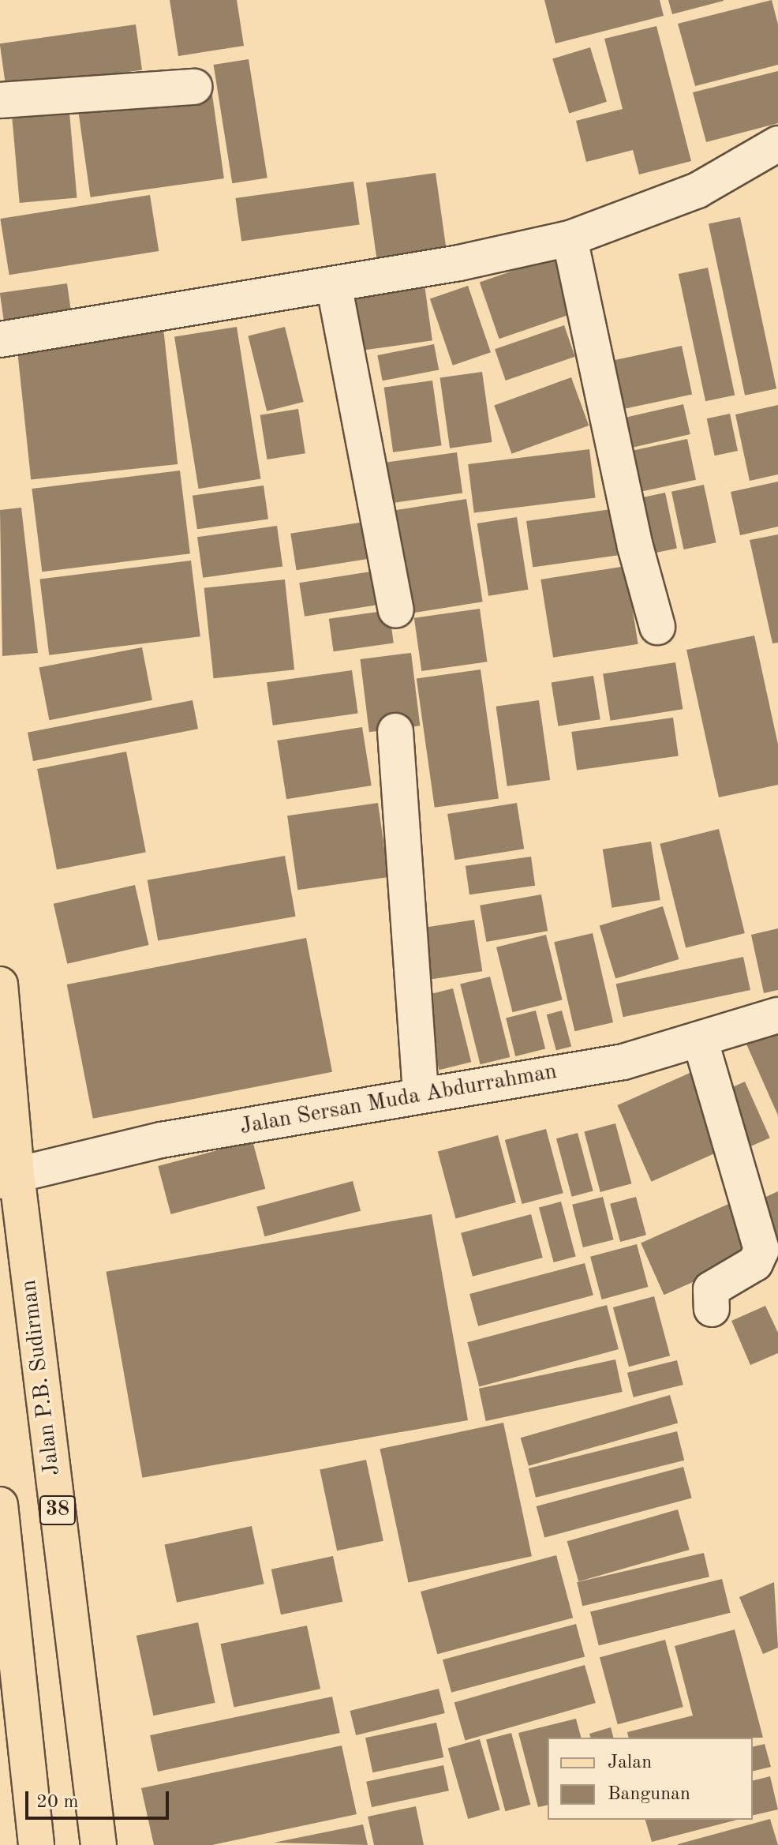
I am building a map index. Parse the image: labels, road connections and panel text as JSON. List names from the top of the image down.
{
  "streets": {
    "main road": ["Jalan P.B. Sudirman", "38"],
    "street": ["Jalan Sersan Muda Abdurrahman"]
  },
  "crossings": [
    ["Jalan Sersan Muda Abdurrahman", "Jalan P.B. Sudirman"]
  ],
  "legend": ["Jalan", "Bangunan"],
  "scale_bar": "20 m"
}
